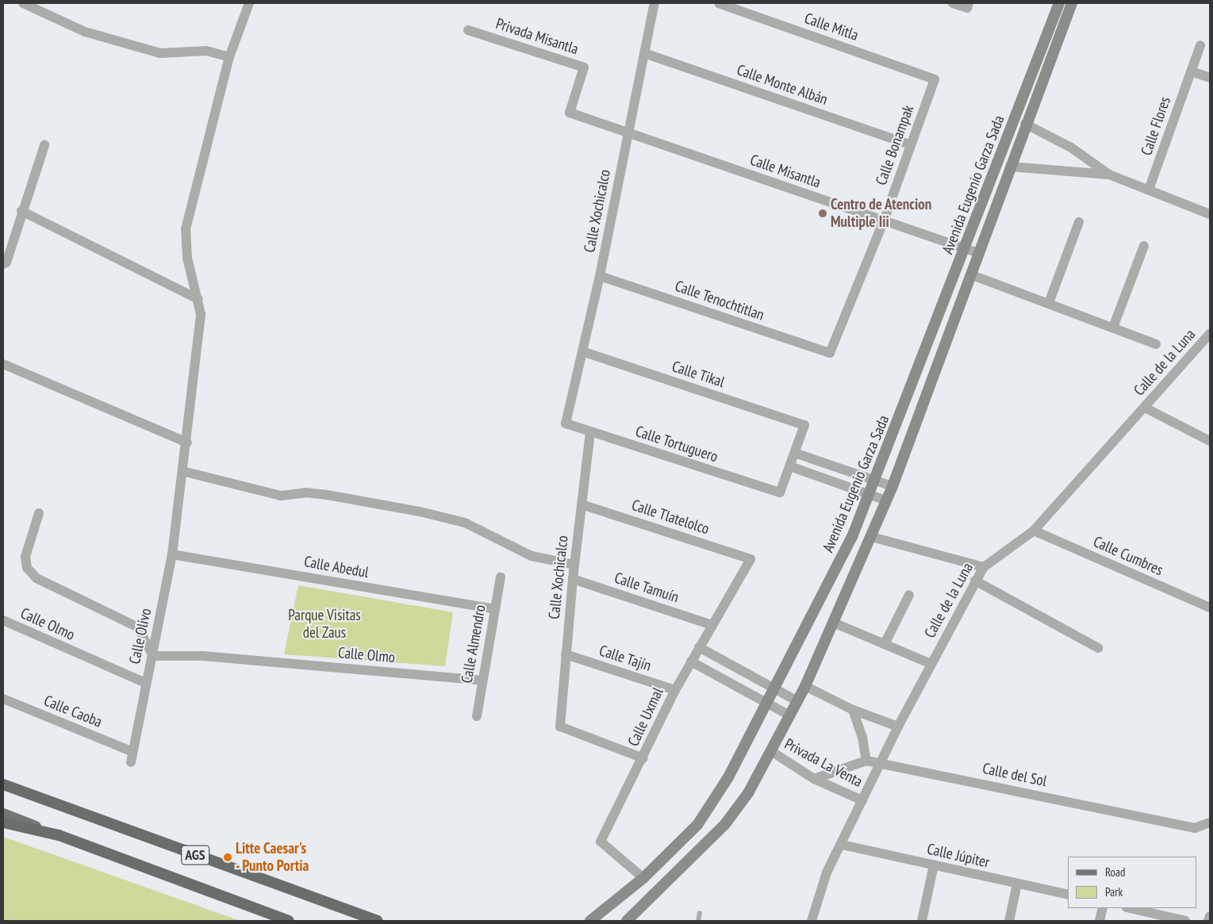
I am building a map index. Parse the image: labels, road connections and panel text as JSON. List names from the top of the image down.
{
  "streets": {
    "highway": ["AGS"],
    "main road": ["Avenida Eugenio Garza Sada"],
    "street": [
      "Calle Mitla",
      "Privada Misantla",
      "Calle Monte Albán",
      "Calle Flores",
      "Calle Bonampak",
      "Calle Misantla",
      "Calle Xochicalco",
      "Calle Tenochtitlan",
      "Calle de la Luna",
      "Calle Tikal",
      "Calle Tortuguero",
      "Calle Tlatelolco",
      "Calle Cumbres",
      "Calle Abedul",
      "Calle Tamuín",
      "Calle Olmo",
      "Calle Olivo",
      "Calle Almendro",
      "Calle Tajín",
      "Calle Caoba",
      "Calle Uxmal",
      "Privada La Venta",
      "Calle del Sol",
      "Calle Júpiter"
    ]
  },
  "crossings": [
    ["Calle Mitla", "Calle Bonampak"],
    ["Privada Misantla", "Calle Misantla"],
    ["Privada Misantla", "Calle Xochicalco"],
    ["Calle Monte Albán", "Calle Bonampak"],
    ["Calle Monte Albán", "Calle Xochicalco"],
    ["Calle Bonampak", "Calle Misantla"],
    ["Calle Bonampak", "Calle Tenochtitlan"],
    ["Calle Misantla", "Avenida Eugenio Garza Sada"],
    ["Calle Misantla", "Calle Xochicalco"],
    ["Avenida Eugenio Garza Sada", "Calle Uxmal"],
    ["Avenida Eugenio Garza Sada", "Privada La Venta"],
    ["Calle Xochicalco", "Calle Tenochtitlan"],
    ["Calle Xochicalco", "Calle Tikal"],
    ["Calle Xochicalco", "Calle Tortuguero"],
    ["Calle Xochicalco", "Calle Tlatelolco"],
    ["Calle Xochicalco", "Calle Tamuín"],
    ["Calle Xochicalco", "Calle Tajín"],
    ["Calle Xochicalco", "Calle Uxmal"],
    ["Calle de la Luna", "Calle Cumbres"],
    ["Calle de la Luna", "Privada La Venta"],
    ["Calle de la Luna", "Calle del Sol"],
    ["Calle de la Luna", "Calle Júpiter"],
    ["Calle Tlatelolco", "Calle Uxmal"],
    ["Calle Abedul", "Calle Olivo"],
    ["Calle Abedul", "Calle Almendro"],
    ["Calle Tamuín", "Calle Uxmal"],
    ["Calle Olmo", "Calle Olivo"],
    ["Calle Olmo", "Calle Almendro"],
    ["Calle Olivo", "Calle Caoba"],
    ["Calle Tajín", "Calle Uxmal"],
    ["Privada La Venta", "Calle del Sol"]
  ],
  "parks": ["Parque Visitas del Zaus"],
  "places": ["Centro de Atencion Multiple Iii", "Litte Caesar's - Punto Portia"],
  "legend": ["Road", "Park"]
}
